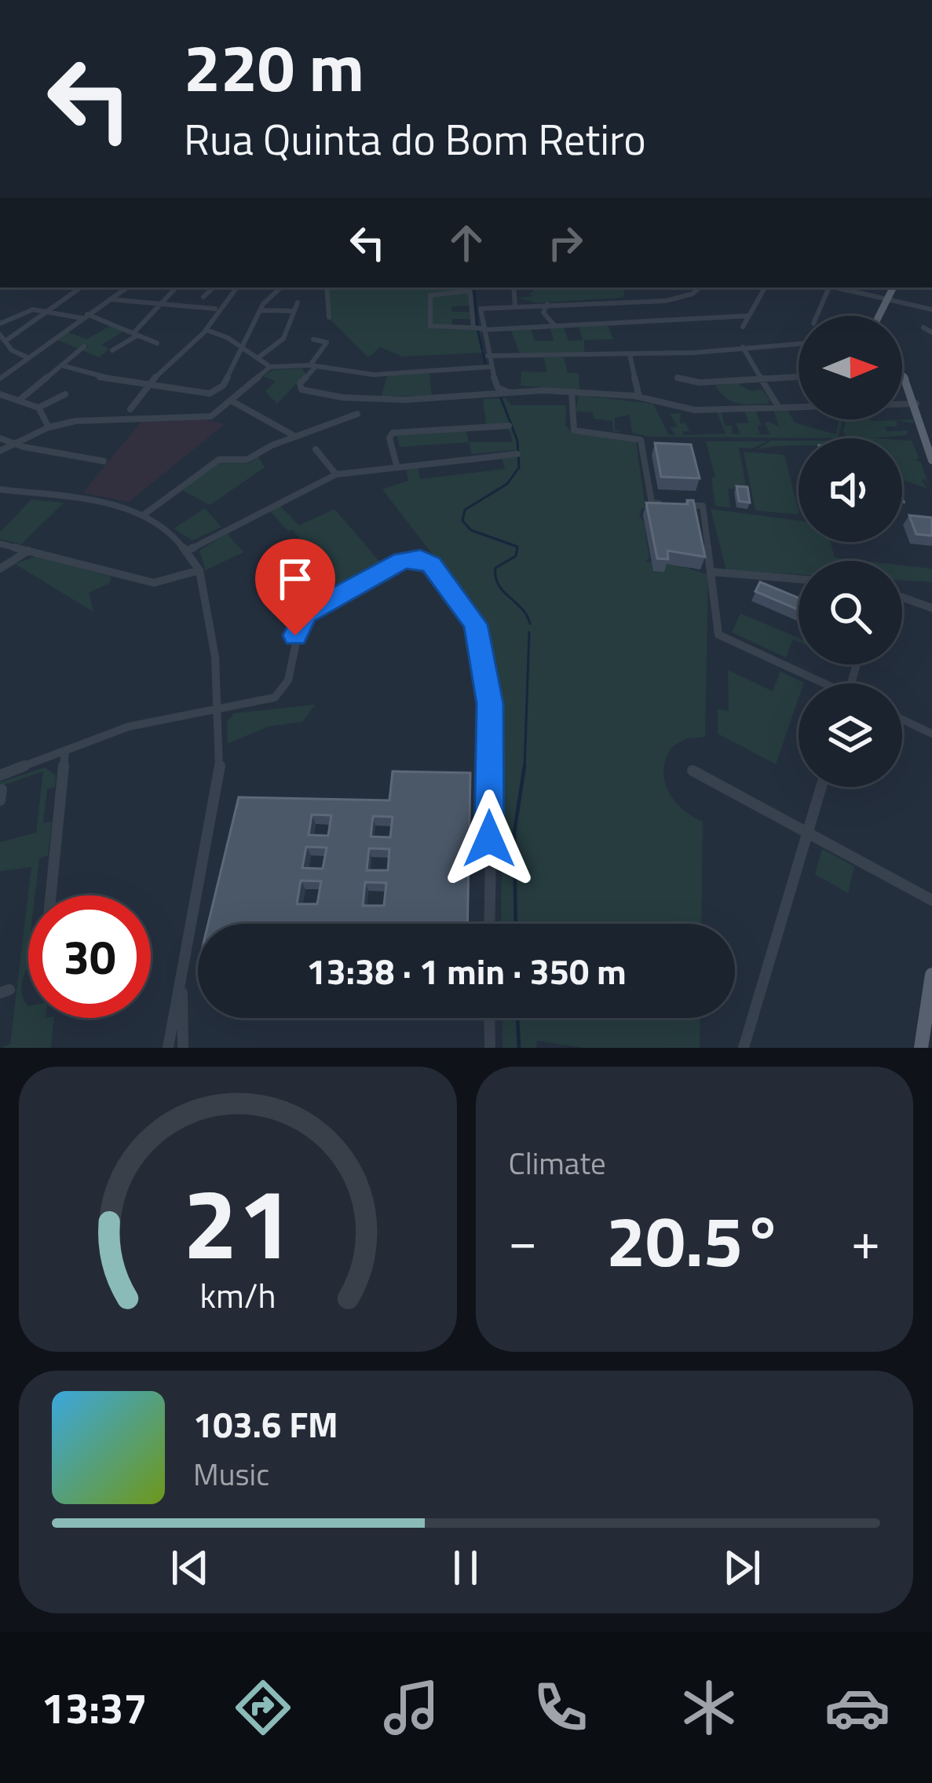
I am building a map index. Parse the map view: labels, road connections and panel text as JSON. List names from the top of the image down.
{
  "north": "right",
  "page": {
    "turn": ["220 m", "Rua Quinta do Bom Retiro"],
    "limit": "30",
    "trip": "13:38 · 1 min · 350 m",
    "tile": "Climate",
    "heat": ["−", "20.5°", "+"],
    "song": ["103.6 FM", "Music"],
    "tabs": "13:37",
    "gauge": ["21", "km/h"]
  }
}
